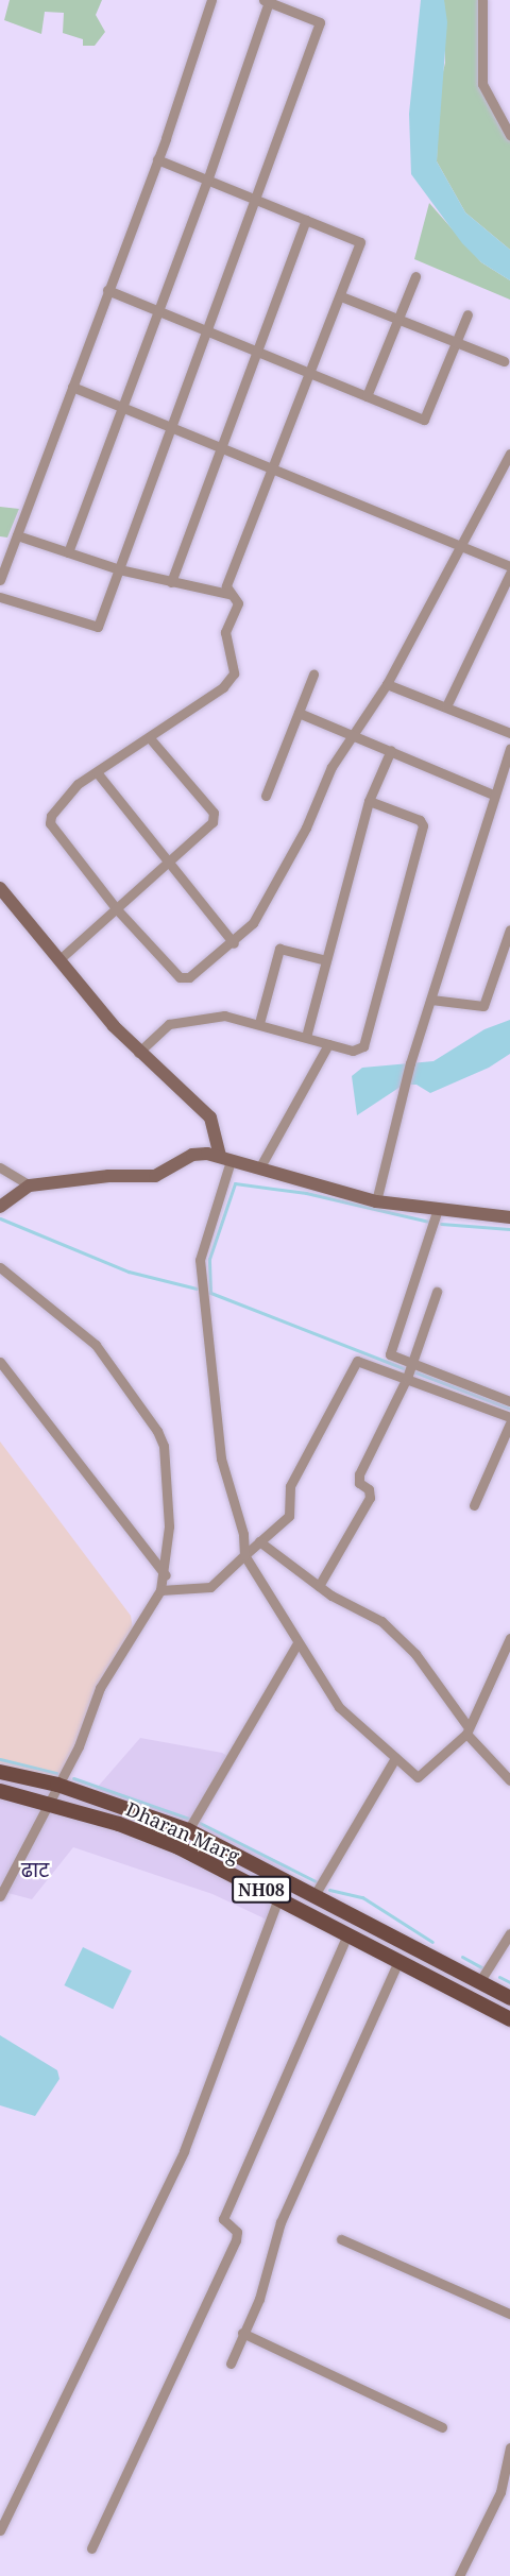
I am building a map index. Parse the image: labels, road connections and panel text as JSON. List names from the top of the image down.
{
  "streets": {
    "main road": ["Dharan Marg", "NH08"]
  },
  "districts": ["ढाट"]
}
